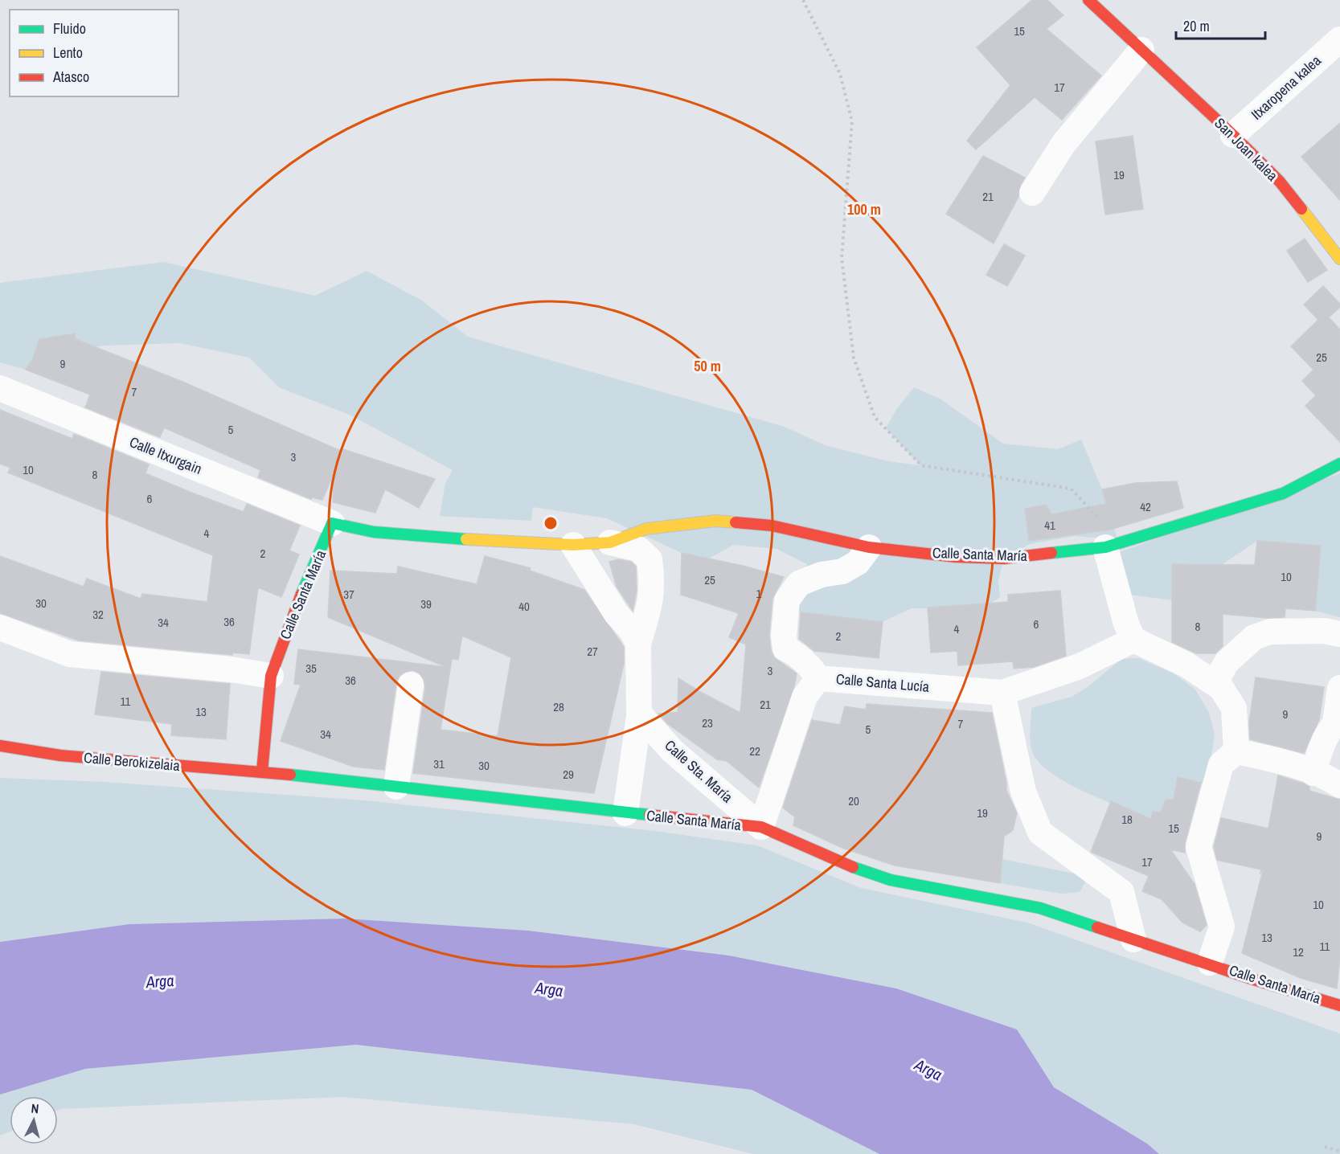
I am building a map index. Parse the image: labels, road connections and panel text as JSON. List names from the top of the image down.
{
  "streets": {
    "street": [
      "Itxaropena kalea",
      "San Joan kalea",
      "Calle Itxurgain",
      "Calle Santa María",
      "Calle Santa Lucía",
      "Calle Berokizelaia",
      "Calle Sta. María"
    ]
  },
  "crossings": [
    ["Itxaropena kalea", "San Joan kalea"],
    ["Calle Itxurgain", "Calle Santa María"],
    ["Calle Santa María", "Calle Santa Lucía"],
    ["Calle Santa María", "Calle Berokizelaia"],
    ["Calle Santa María", "Calle Sta. María"]
  ],
  "water": ["Arga"],
  "house_numbers": [
    "15",
    "17",
    "19",
    "21",
    "25",
    "9",
    "7",
    "5",
    "3",
    "10",
    "8",
    "6",
    "42",
    "41",
    "4",
    "2",
    "10",
    "25",
    "1",
    "37",
    "30",
    "39",
    "40",
    "32",
    "36",
    "34",
    "6",
    "8",
    "4",
    "2",
    "27",
    "35",
    "3",
    "36",
    "11",
    "21",
    "28",
    "13",
    "9",
    "23",
    "7",
    "5",
    "34",
    "22",
    "31",
    "30",
    "29",
    "20",
    "19",
    "18",
    "15",
    "9",
    "17",
    "10",
    "13",
    "11",
    "12"
  ],
  "legend": ["Fluido", "Lento", "Atasco"],
  "scale_bar": "20 m",
  "north": "top",
  "rings": ["100 m", "50 m"]
}
